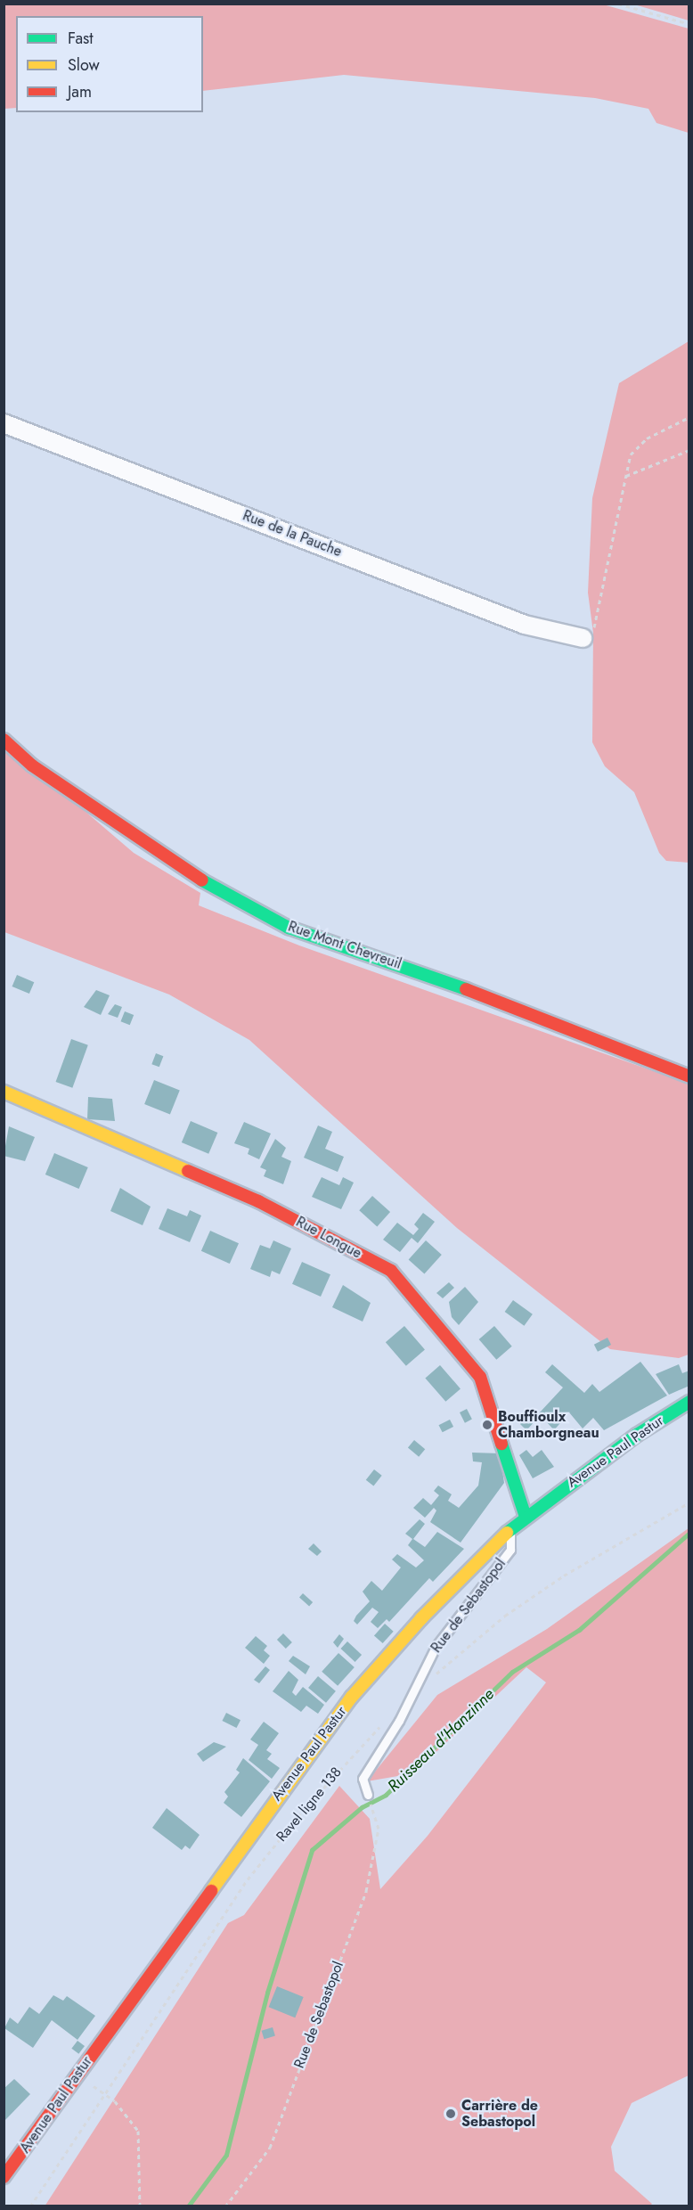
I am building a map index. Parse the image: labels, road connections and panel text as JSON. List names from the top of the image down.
{
  "streets": {
    "street": [
      "Rue de la Pauche",
      "Rue Mont Chevreuil",
      "Rue Longue",
      "Avenue Paul Pastur"
    ],
    "lane": ["Rue de Sebastopol"],
    "path": ["Ravel ligne 138"]
  },
  "crossings": [
    ["Rue Longue", "Avenue Paul Pastur"],
    ["Avenue Paul Pastur", "Rue de Sebastopol"]
  ],
  "water": ["Ruisseau d'Hanzinne"],
  "places": ["Bouffioulx Chamborgneau", "Carrière de Sebastopol"],
  "legend": ["Fast", "Slow", "Jam"]
}
